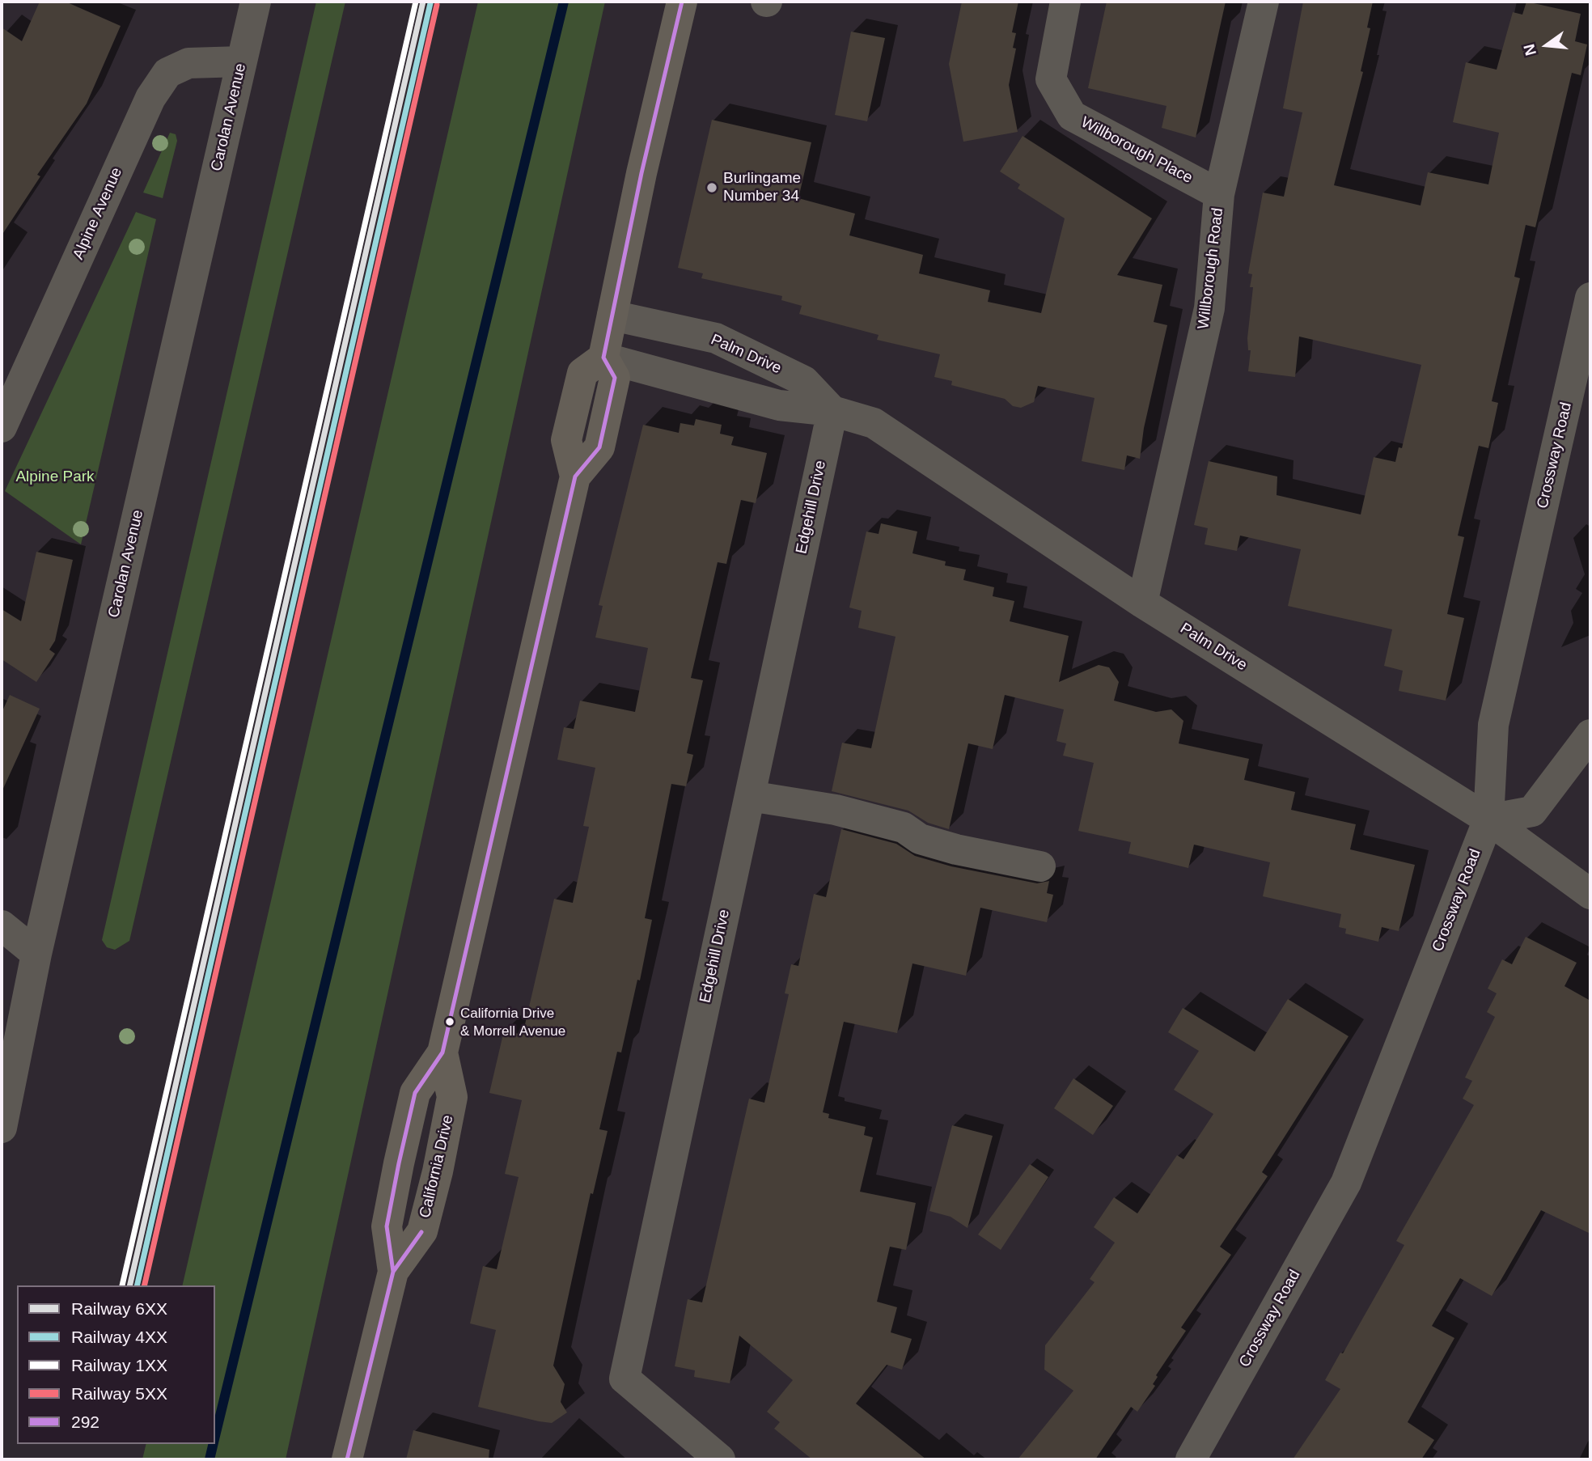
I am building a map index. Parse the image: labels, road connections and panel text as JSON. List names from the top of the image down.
{
  "streets": {
    "street": [
      "Carolan Avenue",
      "Willborough Place",
      "Alpine Avenue",
      "Willborough Road",
      "Palm Drive",
      "Crossway Road",
      "Edgehill Drive"
    ]
  },
  "crossings": [
    ["Carolan Avenue", "Alpine Avenue"],
    ["Willborough Place", "Willborough Road"],
    ["Willborough Road", "Palm Drive"],
    ["Palm Drive", "Crossway Road"],
    ["Palm Drive", "Edgehill Drive"]
  ],
  "parks": ["Alpine Park"],
  "places": ["Burlingame Number 34", "California Drive & Morrell Avenue"],
  "lines": [
    "rail line 6XX",
    "rail line 1XX",
    "transit line 292",
    "rail line 4XX",
    "rail line 5XX"
  ],
  "legend": [
    "Railway 6XX",
    "Railway 4XX",
    "Railway 1XX",
    "Railway 5XX",
    "292"
  ],
  "north": "left"
}
